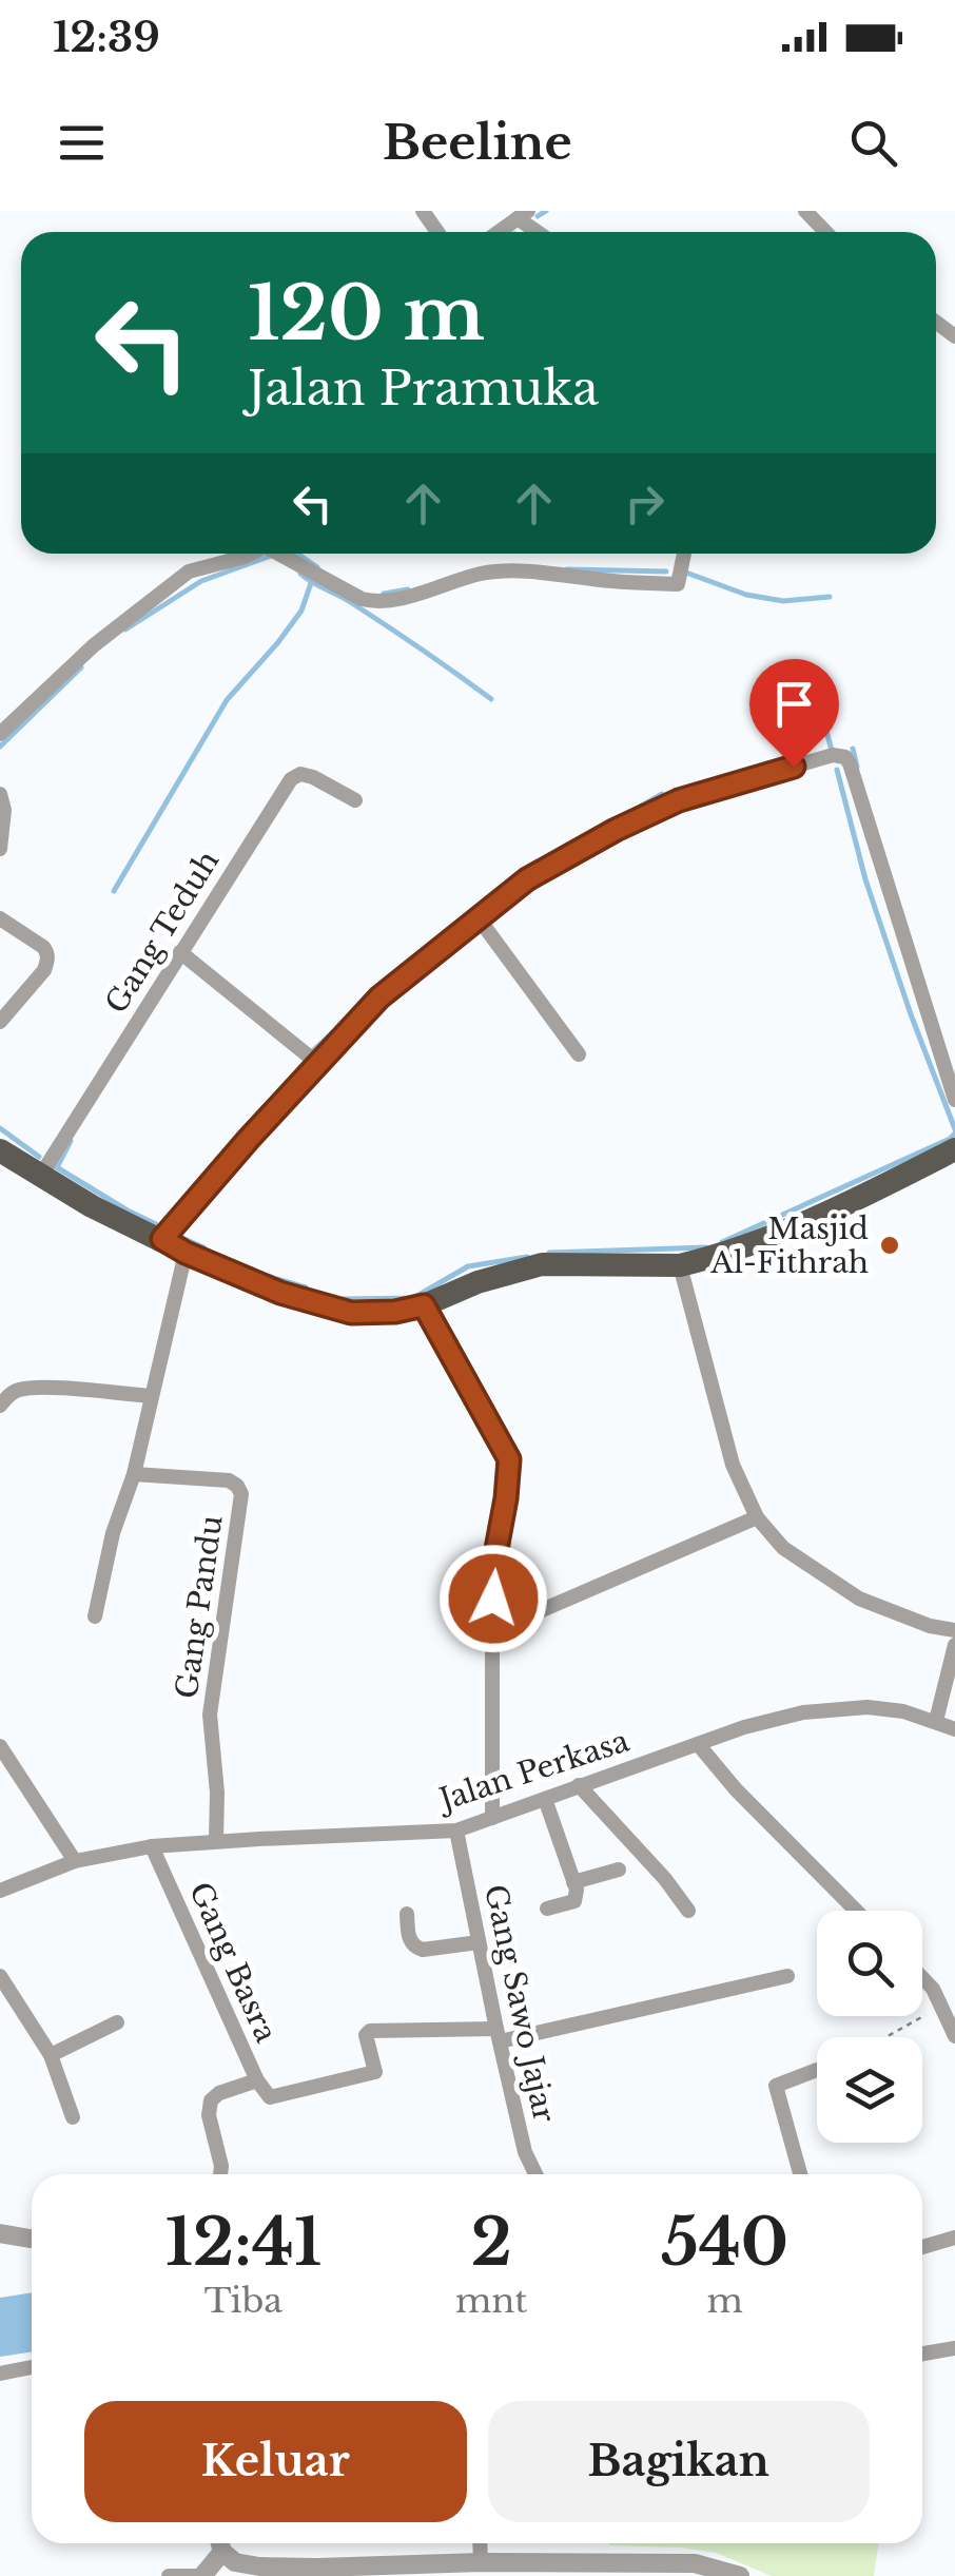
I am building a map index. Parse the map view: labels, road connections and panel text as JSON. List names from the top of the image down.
{
  "streets": {
    "street": [
      "Gang Teduh",
      "Gang Pandu",
      "Jalan Perkasa",
      "Gang Basra",
      "Gang Sawo Jajar"
    ]
  },
  "crossings": [
    ["Gang Pandu", "Jalan Perkasa"],
    ["Jalan Perkasa", "Gang Basra"],
    ["Jalan Perkasa", "Gang Sawo Jajar"],
    ["Gang Basra", "Gang Sawo Jajar"]
  ],
  "places": ["Masjid Al-Fithrah"],
  "page": {
    "status": "12:39",
    "header": "Beeline",
    "turn": ["120 m", "Jalan Pramuka"],
    "eta": [
      "12:41",
      "Tiba",
      "2",
      "mnt",
      "540",
      "m"
    ],
    "buttons": ["Keluar", "Bagikan"]
  }
}
